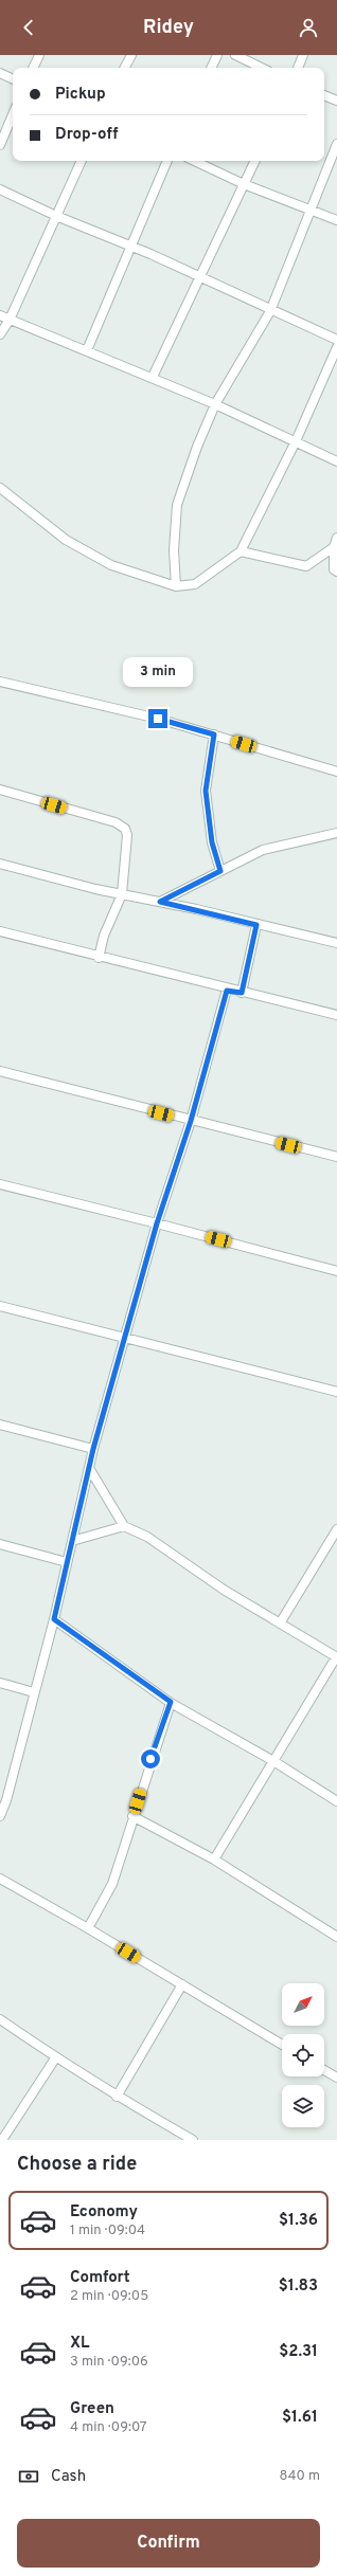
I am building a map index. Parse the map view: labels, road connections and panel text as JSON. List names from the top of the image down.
{
  "north": "top right",
  "page": {
    "header": "Ridey",
    "banner": ["Pickup", "Drop-off"],
    "bubble": "3 min",
    "heading": "Choose a ride",
    "list": [
      {
        "name": "Economy",
        "note": "1 min · 09:04",
        "value": "$1.36"
      },
      {
        "name": "Comfort",
        "note": "2 min · 09:05",
        "value": "$1.83"
      },
      {
        "name": "XL",
        "note": "3 min · 09:06",
        "value": "$2.31"
      },
      {
        "name": "Green",
        "note": "4 min · 09:07",
        "value": "$1.61"
      }
    ],
    "pay": ["Cash", "840 m"],
    "buttons": "Confirm"
  }
}
